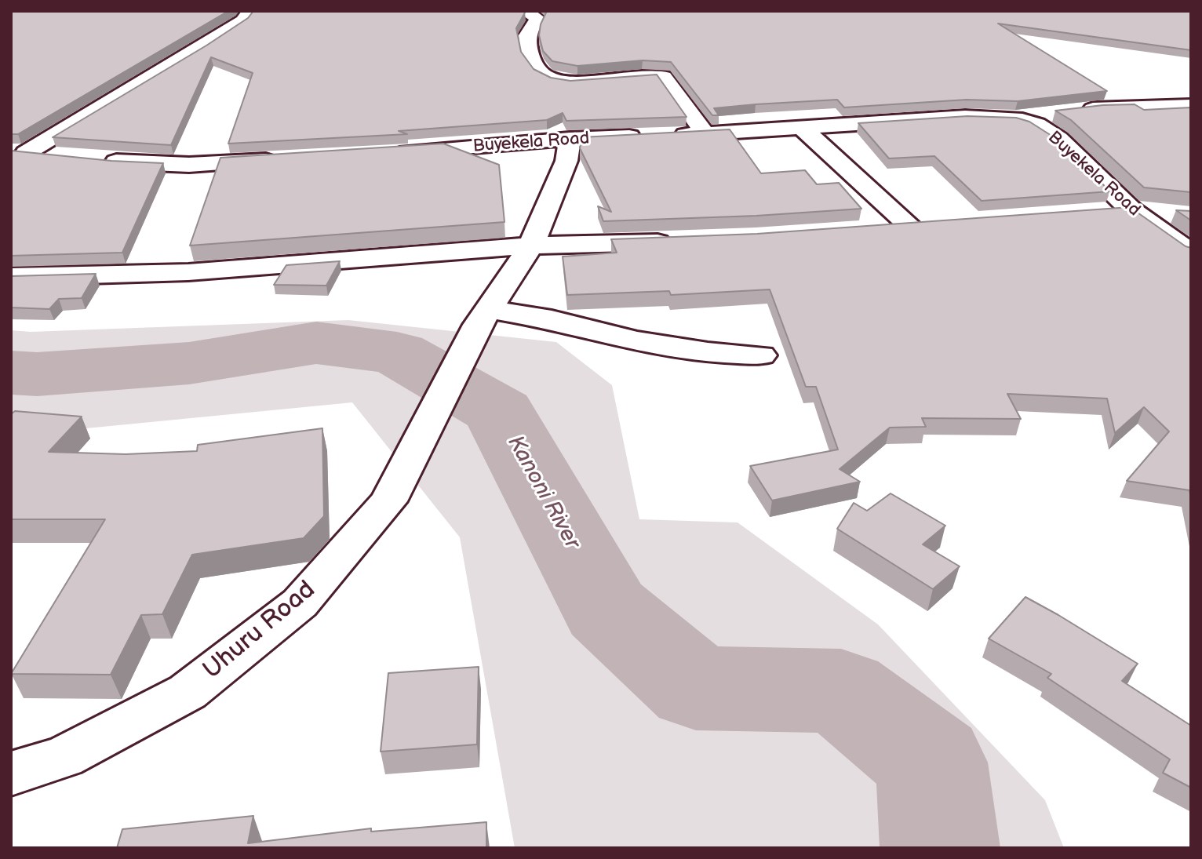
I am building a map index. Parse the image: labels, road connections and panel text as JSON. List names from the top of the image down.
{
  "streets": {
    "street": ["Buyekela Road", "Uhuru Road"]
  },
  "crossings": [
    ["Buyekela Road", "Uhuru Road"]
  ],
  "water": ["Kanoni River"]
}
